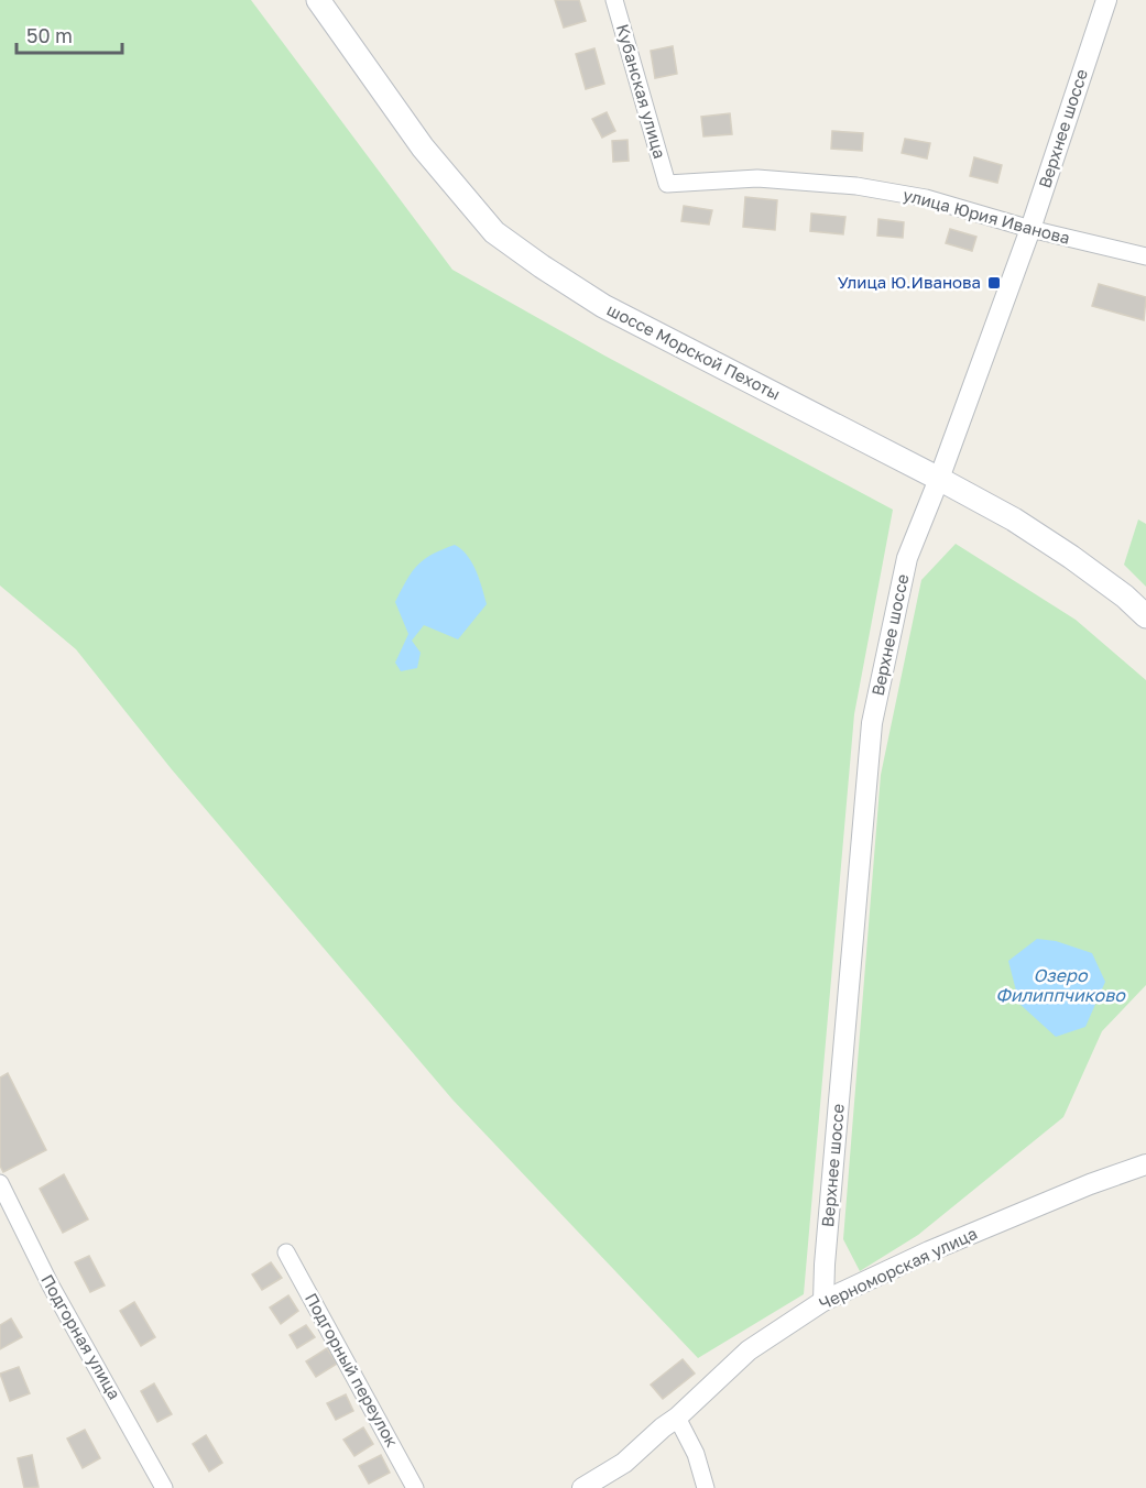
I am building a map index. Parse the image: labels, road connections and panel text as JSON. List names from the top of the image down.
{
  "streets": {
    "main road": ["шоссе Морской Пехоты"],
    "street": [
      "Кубанская улица",
      "Верхнее шоссе",
      "улица Юрия Иванова",
      "Черноморская улица",
      "Подгорная улица",
      "Подгорный переулок"
    ]
  },
  "crossings": [
    ["Кубанская улица", "улица Юрия Иванова"],
    ["Верхнее шоссе", "улица Юрия Иванова"],
    ["Верхнее шоссе", "шоссе Морской Пехоты"],
    ["Верхнее шоссе", "Черноморская улица"]
  ],
  "water": ["Озеро Филиппчиково"],
  "places": {
    "transit": ["Улица Ю.Иванова"]
  },
  "scale_bar": "50 m"
}
